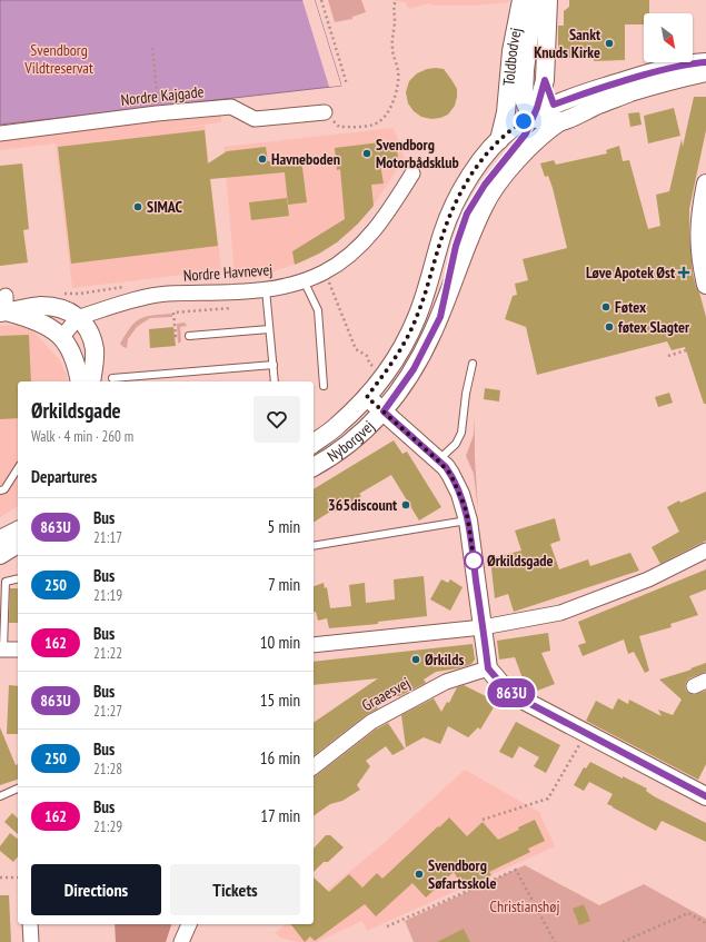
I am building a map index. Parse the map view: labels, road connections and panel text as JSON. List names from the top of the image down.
{
  "streets": {
    "street": [
      "Toldbodvej",
      "Nordre Kajgade",
      "Nordre Havnevej",
      "Nyborgvej",
      "Graaesvej"
    ]
  },
  "crossings": [
    ["Toldbodvej", "Nyborgvej"]
  ],
  "parks": ["Svendborg Vildtreservat", "Christianshøj"],
  "places": {
    "other": [
      "Sankt Knuds Kirke",
      "Svendborg Motorbådsklub",
      "Havneboden",
      "SIMAC",
      "Føtex",
      "føtex Slagter",
      "365discount",
      "Ørkildsgade",
      "Ørkilds",
      "Svendborg Søfartsskole"
    ],
    "health": ["Løve Apotek Øst"]
  },
  "lines": ["bus line 863U"],
  "north": "bottom right",
  "page": {
    "on_map": "863U",
    "heading": [
      ["Ørkildsgade", "Walk · 4 min · 260 m"],
      "Departures"
    ],
    "list": [
      {
        "mark": "863U",
        "name": "Bus",
        "note": "21:17",
        "value": "5 min"
      },
      {
        "mark": "250",
        "name": "Bus",
        "note": "21:19",
        "value": "7 min"
      },
      {
        "mark": "162",
        "name": "Bus",
        "note": "21:22",
        "value": "10 min"
      },
      {
        "mark": "863U",
        "name": "Bus",
        "note": "21:27",
        "value": "15 min"
      },
      {
        "mark": "250",
        "name": "Bus",
        "note": "21:28",
        "value": "16 min"
      },
      {
        "mark": "162",
        "name": "Bus",
        "note": "21:29",
        "value": "17 min"
      }
    ],
    "buttons": ["Directions", "Tickets"]
  }
}
